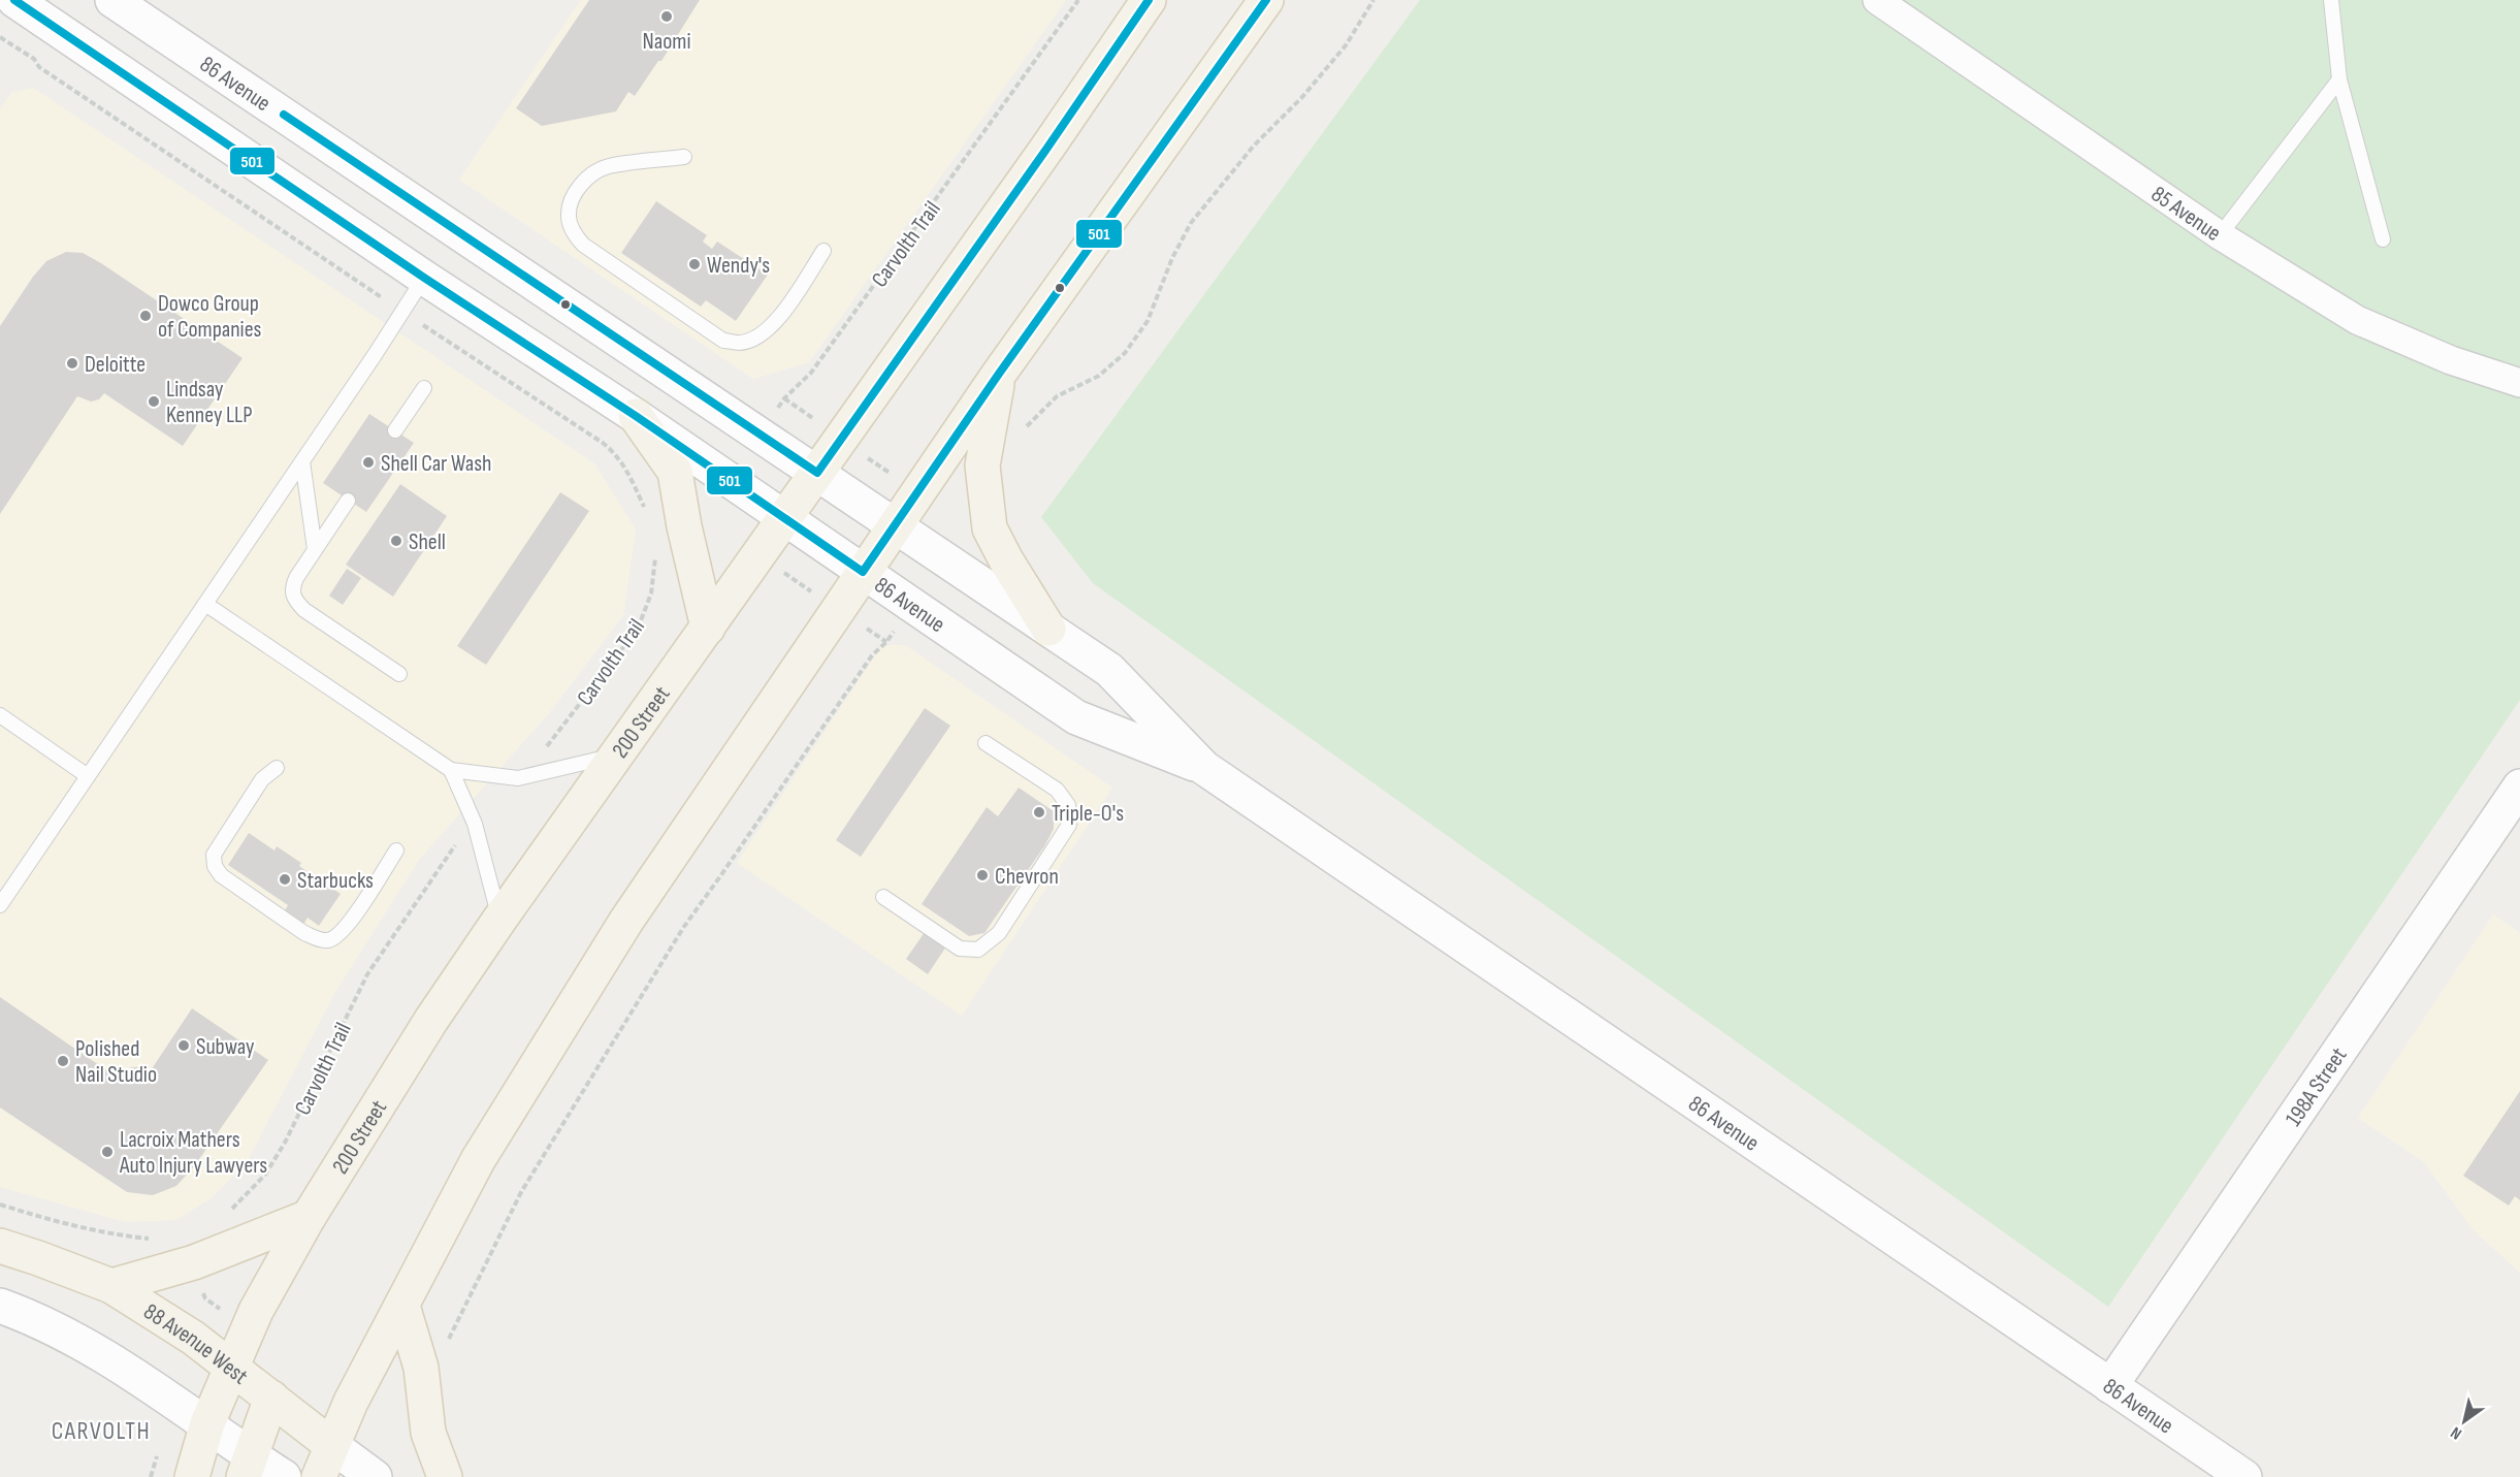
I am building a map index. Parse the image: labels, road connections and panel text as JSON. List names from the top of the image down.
{
  "streets": {
    "main road": ["200 Street", "88 Avenue West"],
    "street": ["86 Avenue", "85 Avenue", "198A Street"],
    "path": ["Carvolth Trail"]
  },
  "crossings": [
    ["86 Avenue", "Carvolth Trail"],
    ["86 Avenue", "200 Street"],
    ["86 Avenue", "198A Street"],
    ["200 Street", "88 Avenue West"]
  ],
  "districts": ["CARVOLTH"],
  "places": [
    "Naomi",
    "Wendy's",
    "Dowco Group of Companies",
    "Deloitte",
    "Lindsay Kenney LLP",
    "Shell Car Wash",
    "Shell",
    "Triple-O's",
    "Chevron",
    "Starbucks",
    "Subway",
    "Polished Nail Studio",
    "Lacroix Mathers Auto Injury Lawyers"
  ],
  "lines": ["transit line 501"],
  "north": "bottom left"
}
